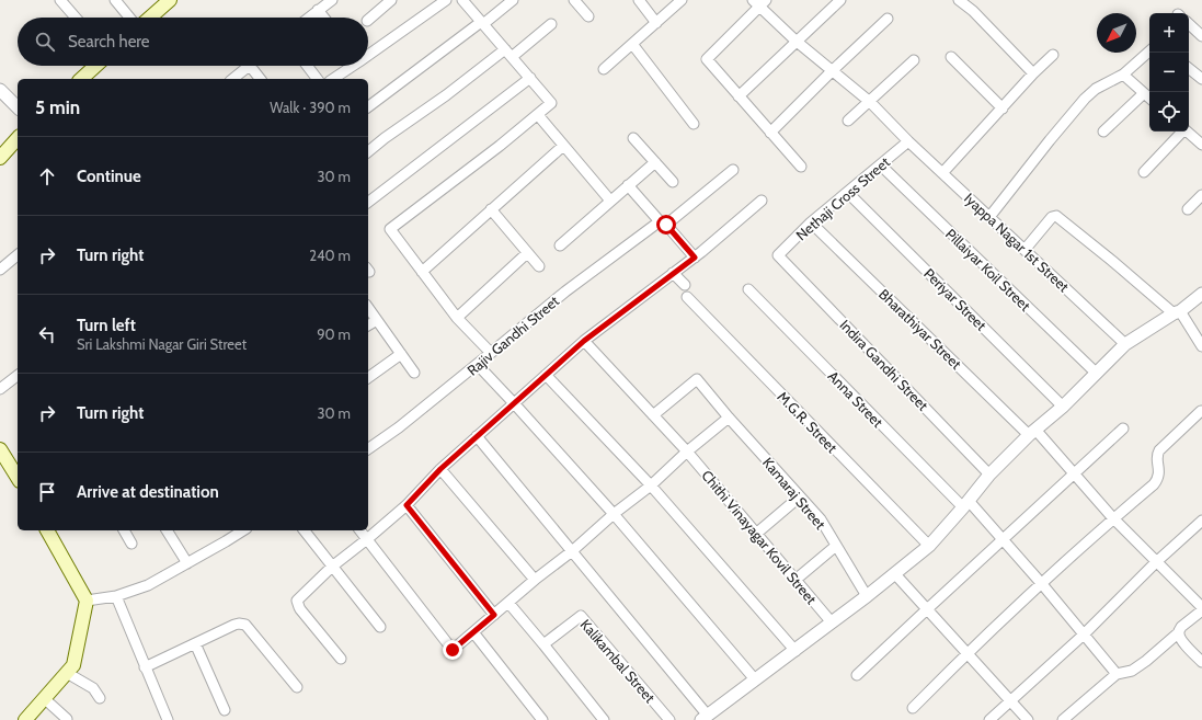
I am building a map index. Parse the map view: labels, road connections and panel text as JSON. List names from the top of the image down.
{
  "streets": {
    "street": [
      "Nethaji Cross Street",
      "Iyappa Nagar 1st Street",
      "Pillaiyar Koil Street",
      "Periyar Street",
      "Bharathiyar Street",
      "Rajiv Gandhi Street",
      "Indira Gandhi Street",
      "Anna Street",
      "M.G.R. Street",
      "Kamaraj Street",
      "Chithi Vinayagar Kovil Street",
      "Kalikambal Street"
    ]
  },
  "crossings": [
    ["Nethaji Cross Street", "Iyappa Nagar 1st Street"],
    ["Nethaji Cross Street", "Pillaiyar Koil Street"],
    ["Nethaji Cross Street", "Periyar Street"],
    ["Nethaji Cross Street", "Bharathiyar Street"],
    ["Nethaji Cross Street", "Indira Gandhi Street"],
    ["Kamaraj Street", "Chithi Vinayagar Kovil Street"]
  ],
  "north": "bottom left",
  "page": {
    "map_buttons": ["+", "−"],
    "search": "Search here",
    "heading": ["5 min", "Walk · 390 m"],
    "list": [
      ["Continue", "30 m"],
      ["Turn right", "240 m"],
      ["Turn left", "Sri Lakshmi Nagar Giri Street", "90 m"],
      ["Turn right", "30 m"],
      "Arrive at destination"
    ]
  }
}
